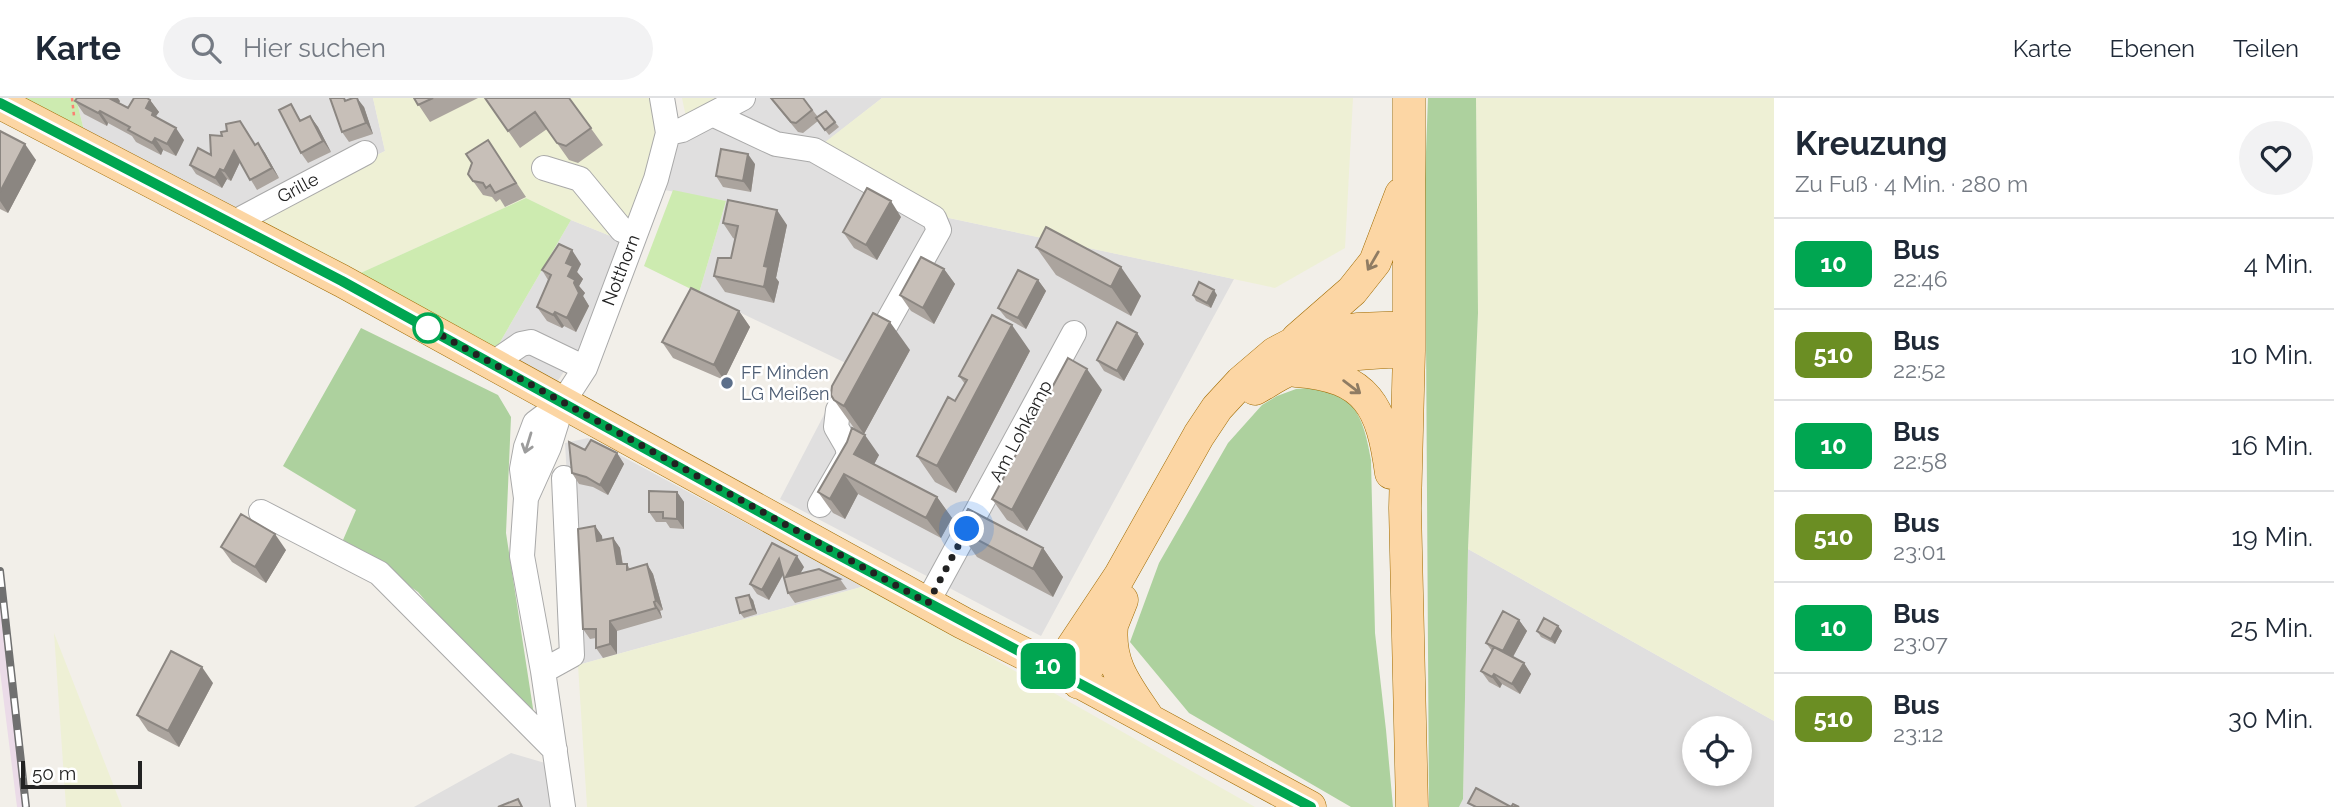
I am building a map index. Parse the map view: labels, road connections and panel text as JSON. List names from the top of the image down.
{
  "streets": {
    "street": ["Grille", "Notthorn", "Am Lohkamp"]
  },
  "places": ["FF Minden LG Meißen"],
  "lines": ["bus line 10"],
  "scale_bar": "50 m",
  "page": {
    "header": "Karte",
    "search": "Hier suchen",
    "nav": ["Karte", "Ebenen", "Teilen"],
    "on_map": "10",
    "heading": ["Kreuzung", "Zu Fuß · 4 Min. · 280 m"],
    "list": [
      {
        "mark": "10",
        "name": "Bus",
        "note": "22:46",
        "value": "4 Min."
      },
      {
        "mark": "510",
        "name": "Bus",
        "note": "22:52",
        "value": "10 Min."
      },
      {
        "mark": "10",
        "name": "Bus",
        "note": "22:58",
        "value": "16 Min."
      },
      {
        "mark": "510",
        "name": "Bus",
        "note": "23:01",
        "value": "19 Min."
      },
      {
        "mark": "10",
        "name": "Bus",
        "note": "23:07",
        "value": "25 Min."
      },
      {
        "mark": "510",
        "name": "Bus",
        "note": "23:12",
        "value": "30 Min."
      }
    ],
    "scale": "50 m"
  }
}
